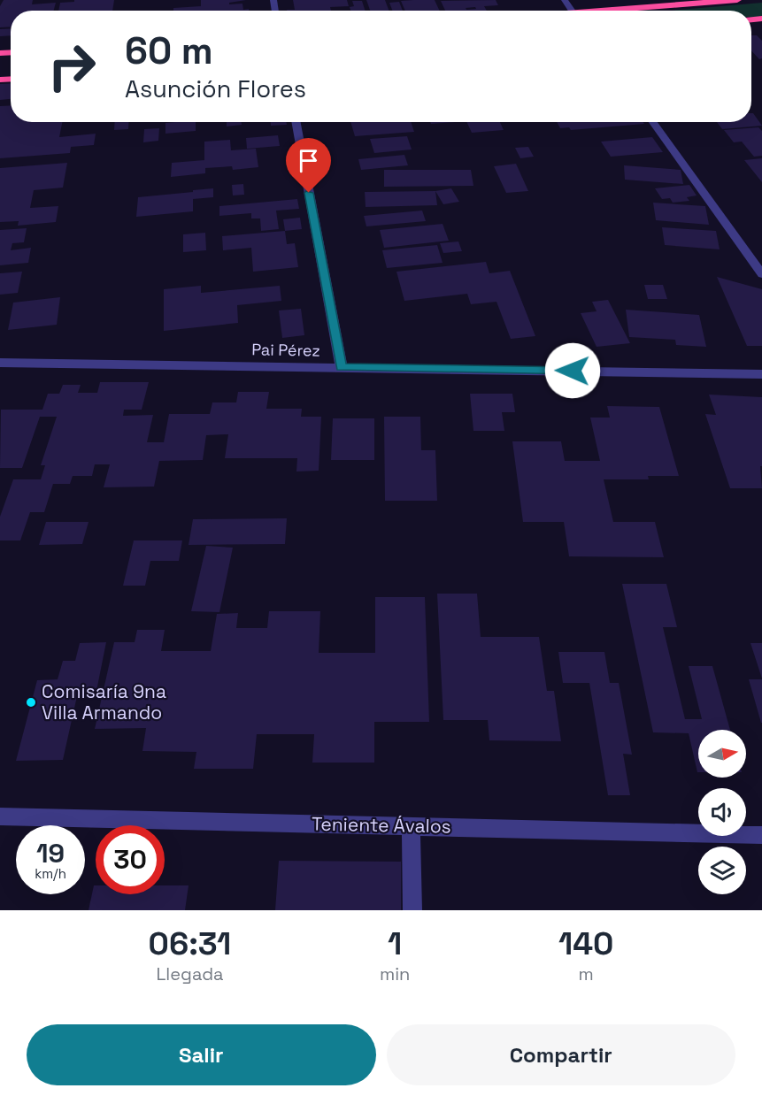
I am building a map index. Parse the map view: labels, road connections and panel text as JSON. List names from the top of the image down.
{
  "streets": {
    "street": ["Pai Pérez", "Teniente Ávalos"]
  },
  "places": ["Comisaría 9na Villa Armando"],
  "north": "right",
  "page": {
    "turn": ["60 m", "Asunción Flores"],
    "speed": "19 km/h",
    "limit": "30",
    "eta": [
      "06:31",
      "Llegada",
      "1",
      "min",
      "140",
      "m"
    ],
    "buttons": ["Salir", "Compartir"]
  }
}
